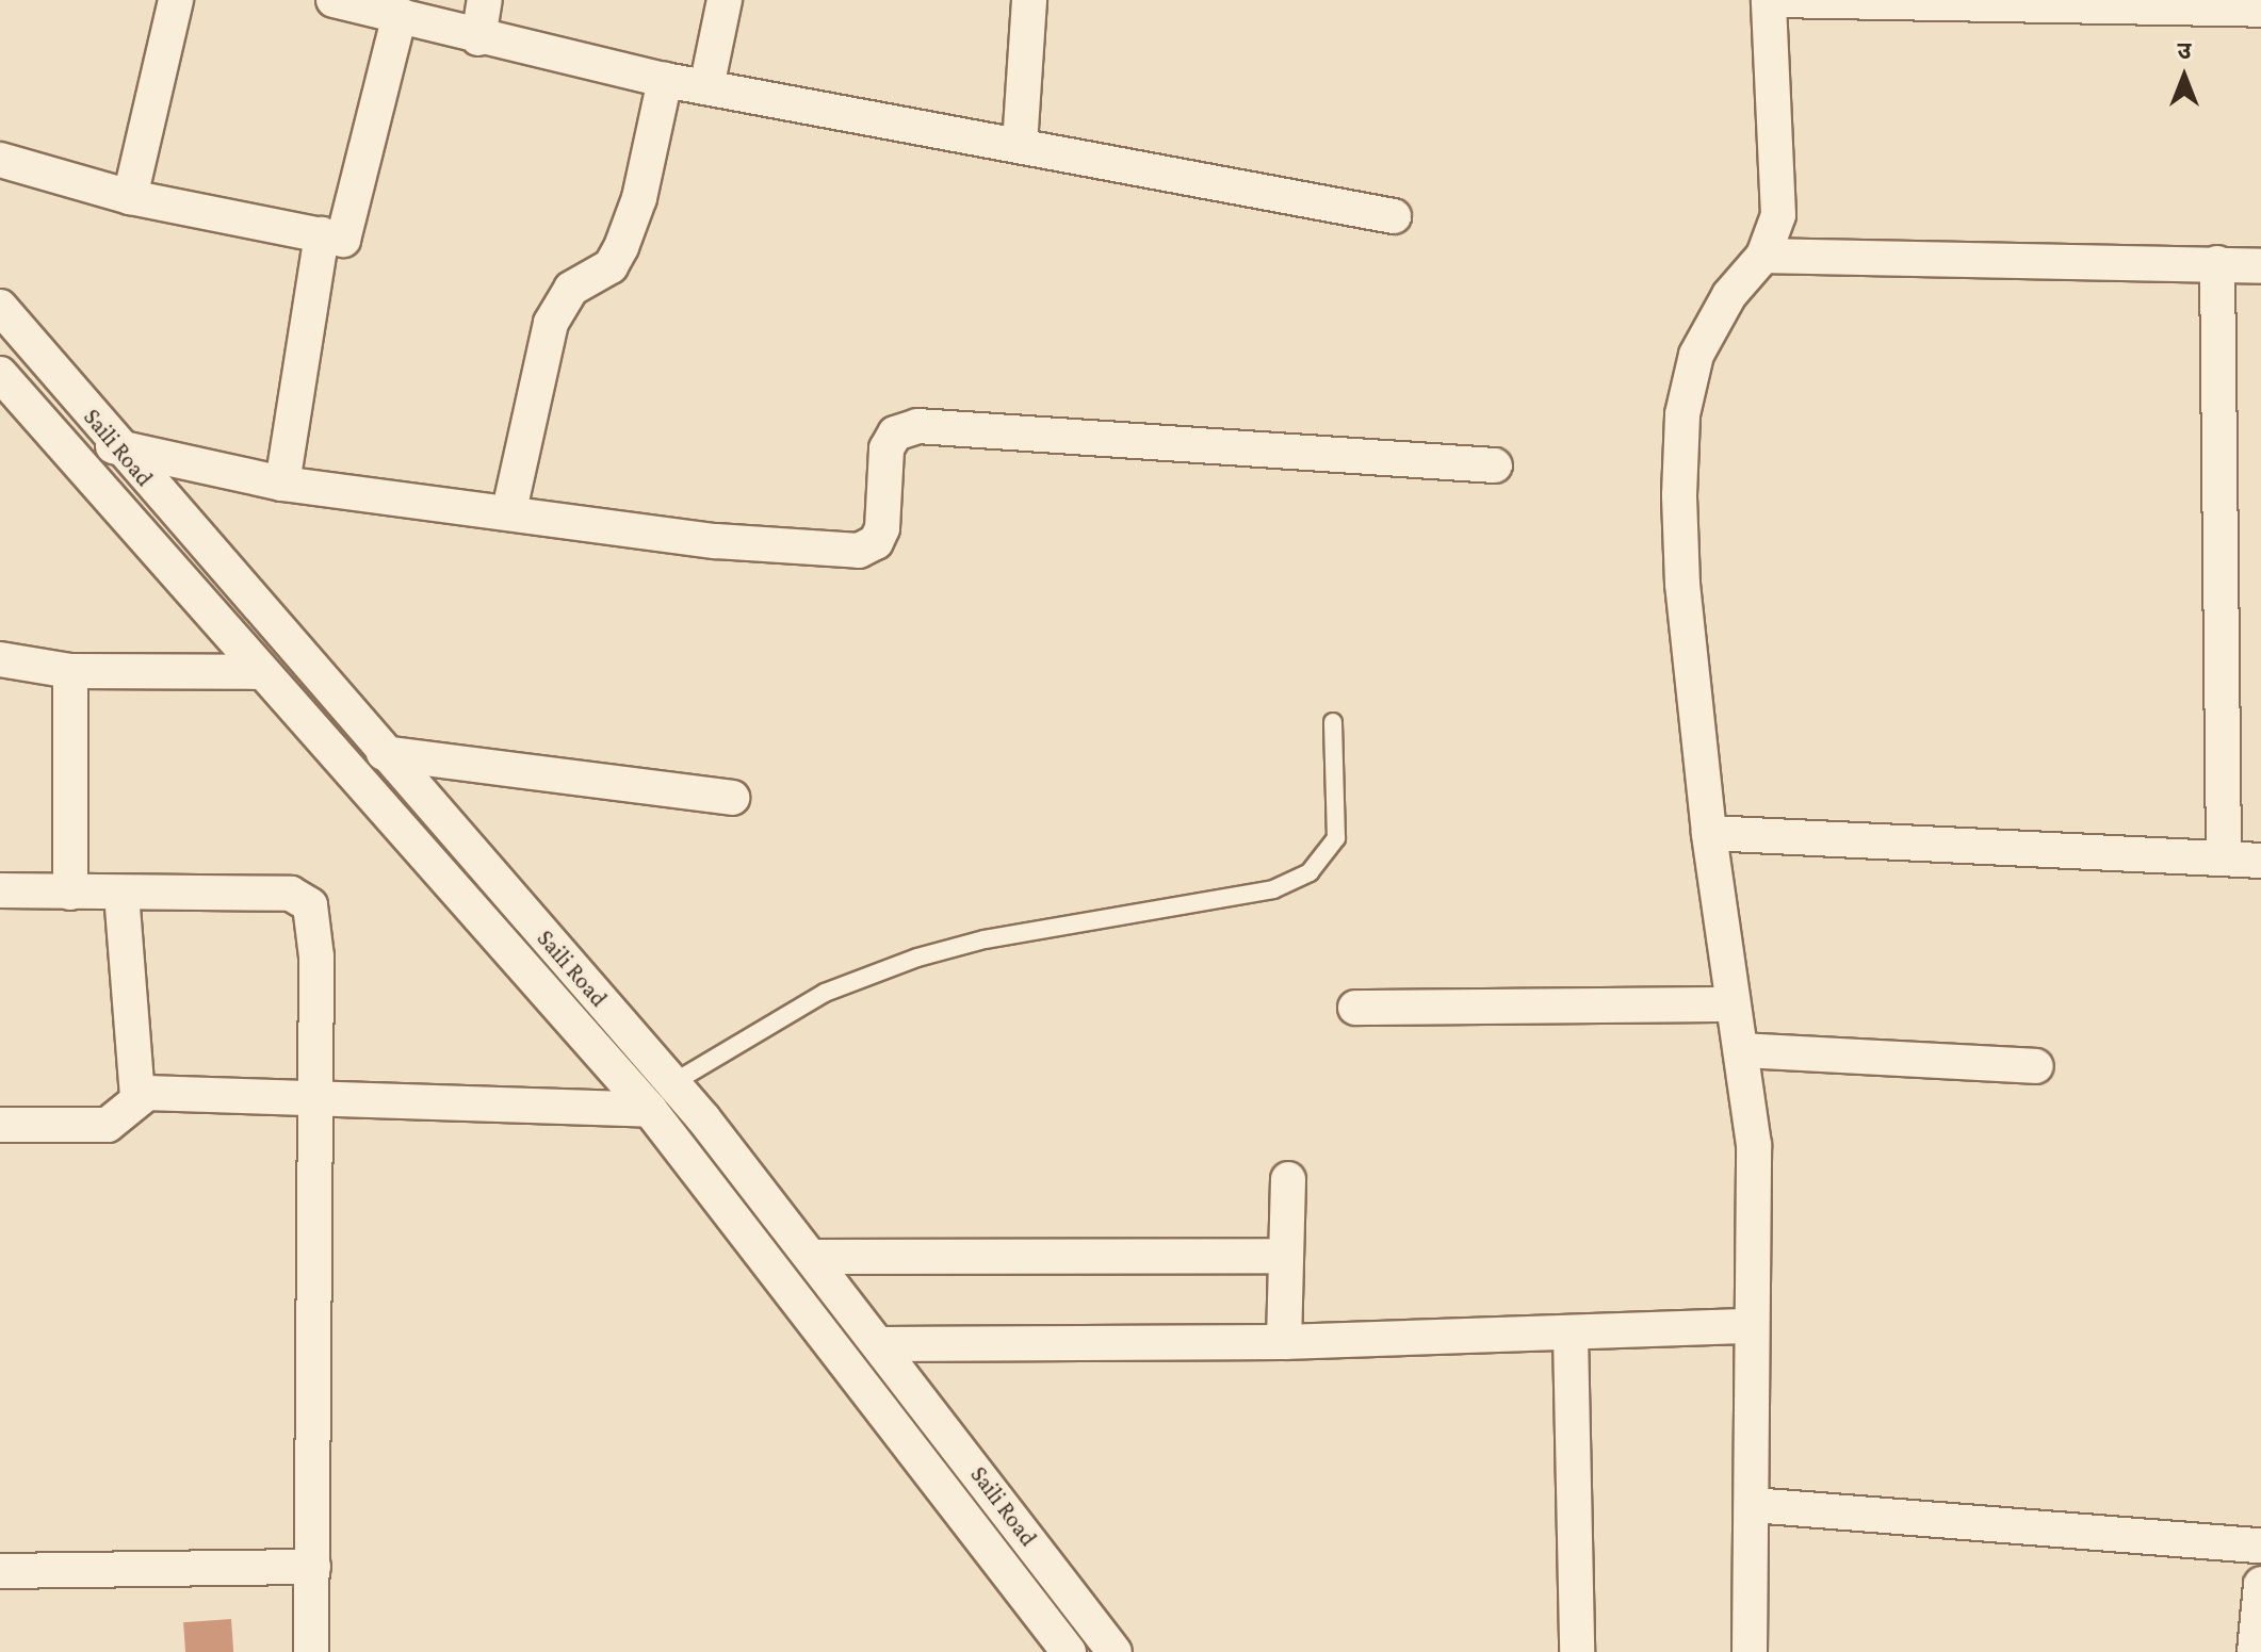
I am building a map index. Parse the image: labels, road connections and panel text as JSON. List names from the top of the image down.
{
  "streets": {
    "street": ["Saili Road"]
  },
  "north": "top"
}
